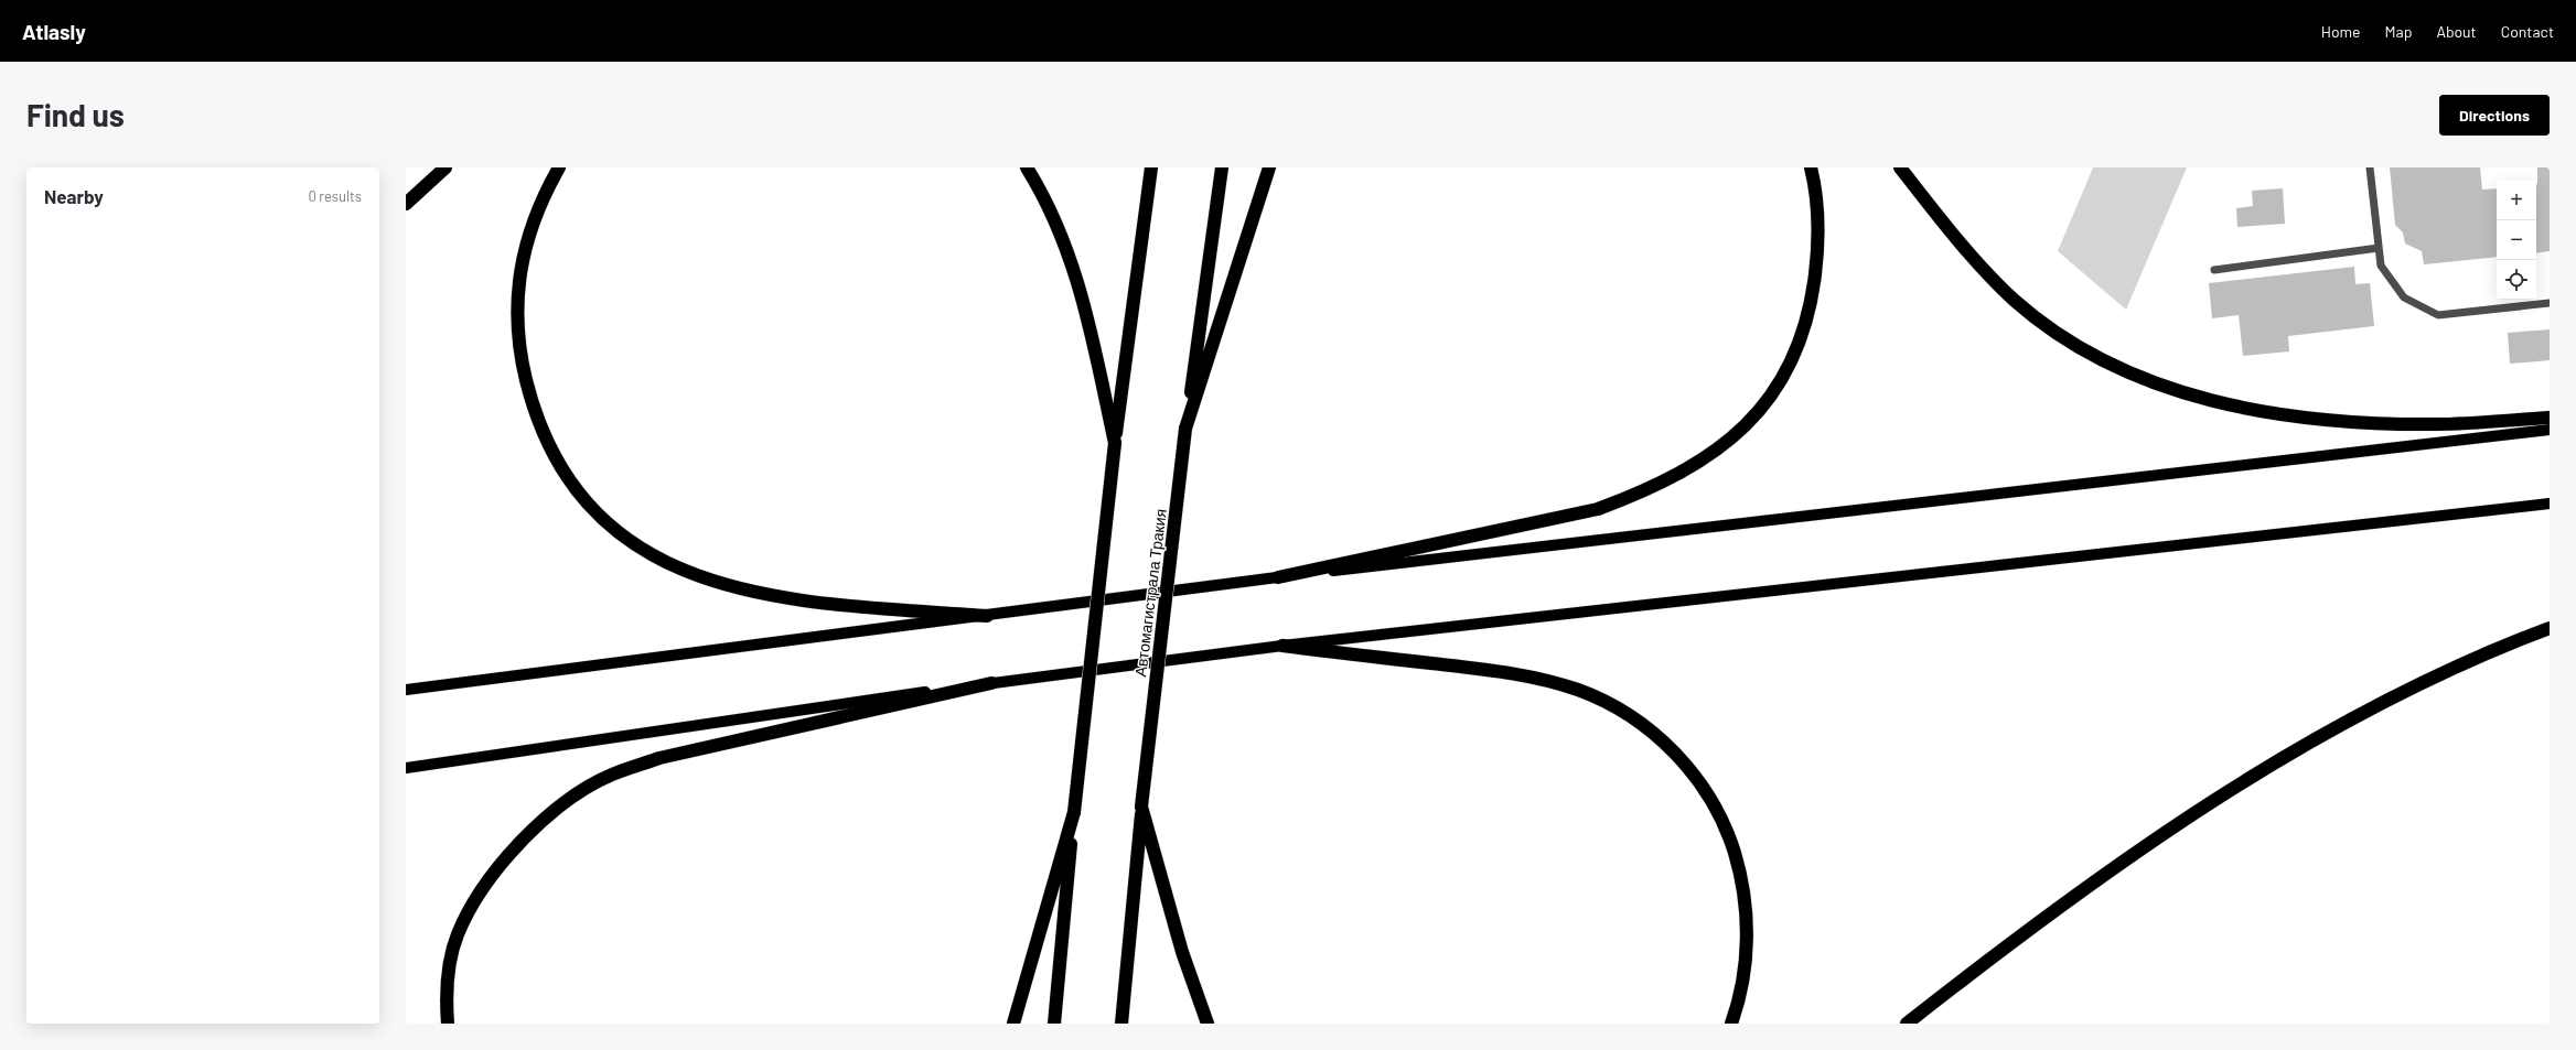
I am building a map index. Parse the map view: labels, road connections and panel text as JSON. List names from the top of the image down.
{
  "streets": {
    "highway": ["Автомагистрала Тракия"]
  },
  "page": {
    "header": "Atlasly",
    "nav": [
      "Home",
      "Map",
      "About",
      "Contact"
    ],
    "buttons": "Directions",
    "title": "Find us",
    "heading": ["Nearby", "0 results"],
    "map_buttons": ["+", "−"]
  }
}
